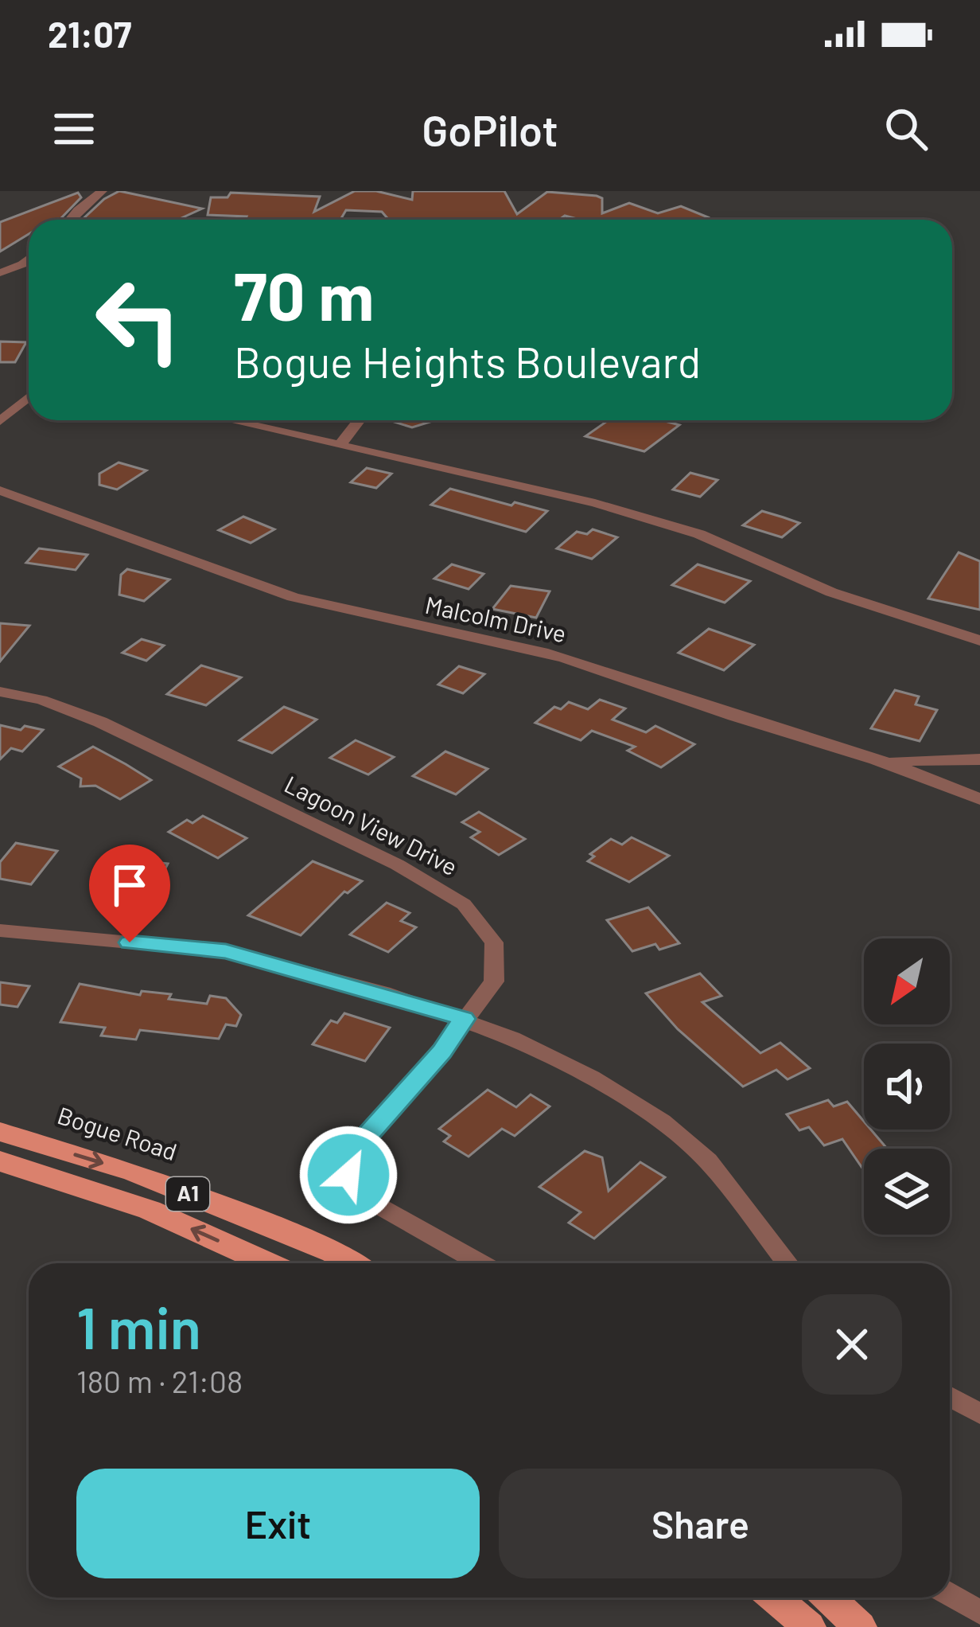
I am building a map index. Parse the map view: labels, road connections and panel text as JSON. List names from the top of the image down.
{
  "streets": {
    "main road": ["Bogue Road", "A1"],
    "street": ["Malcolm Drive", "Lagoon View Drive"]
  },
  "north": "bottom left",
  "page": {
    "status": "21:07",
    "header": "GoPilot",
    "turn": ["70 m", "Bogue Heights Boulevard"],
    "heading": ["1 min", "180 m · 21:08"],
    "buttons": ["Exit", "Share"]
  }
}
